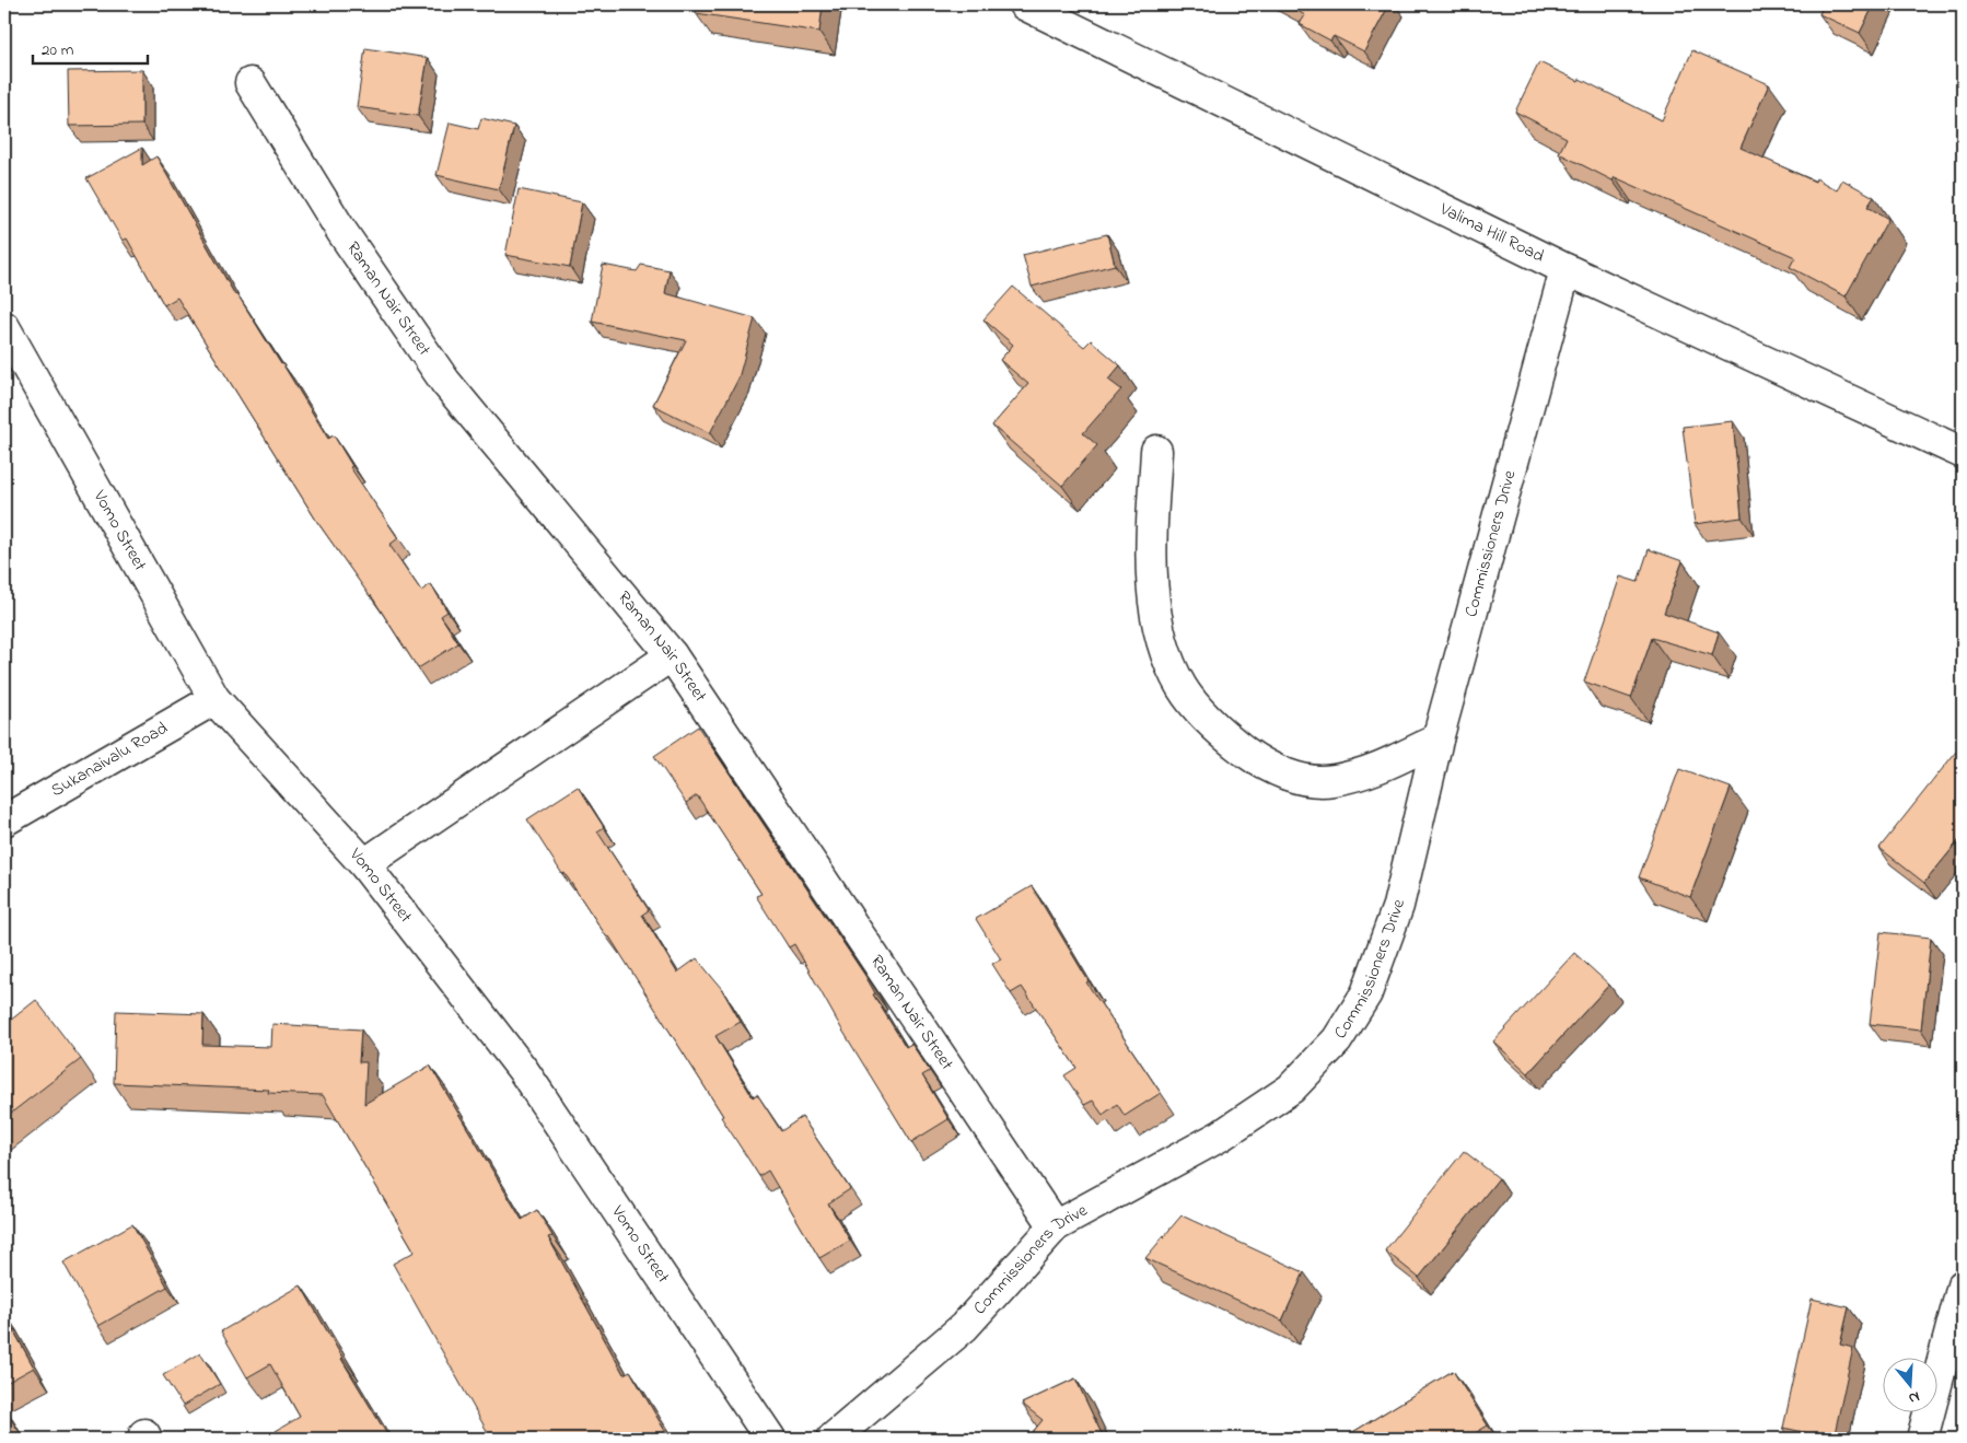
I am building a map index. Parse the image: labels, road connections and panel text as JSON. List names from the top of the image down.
{
  "streets": {
    "street": [
      "Valima Hill Road",
      "Raman Nair Street",
      "Vomo Street",
      "Commissioners Drive",
      "Sukanaivalu Road"
    ]
  },
  "crossings": [
    ["Valima Hill Road", "Commissioners Drive"],
    ["Raman Nair Street", "Commissioners Drive"],
    ["Vomo Street", "Sukanaivalu Road"]
  ],
  "scale_bar": "20 m",
  "north": "bottom"
}
